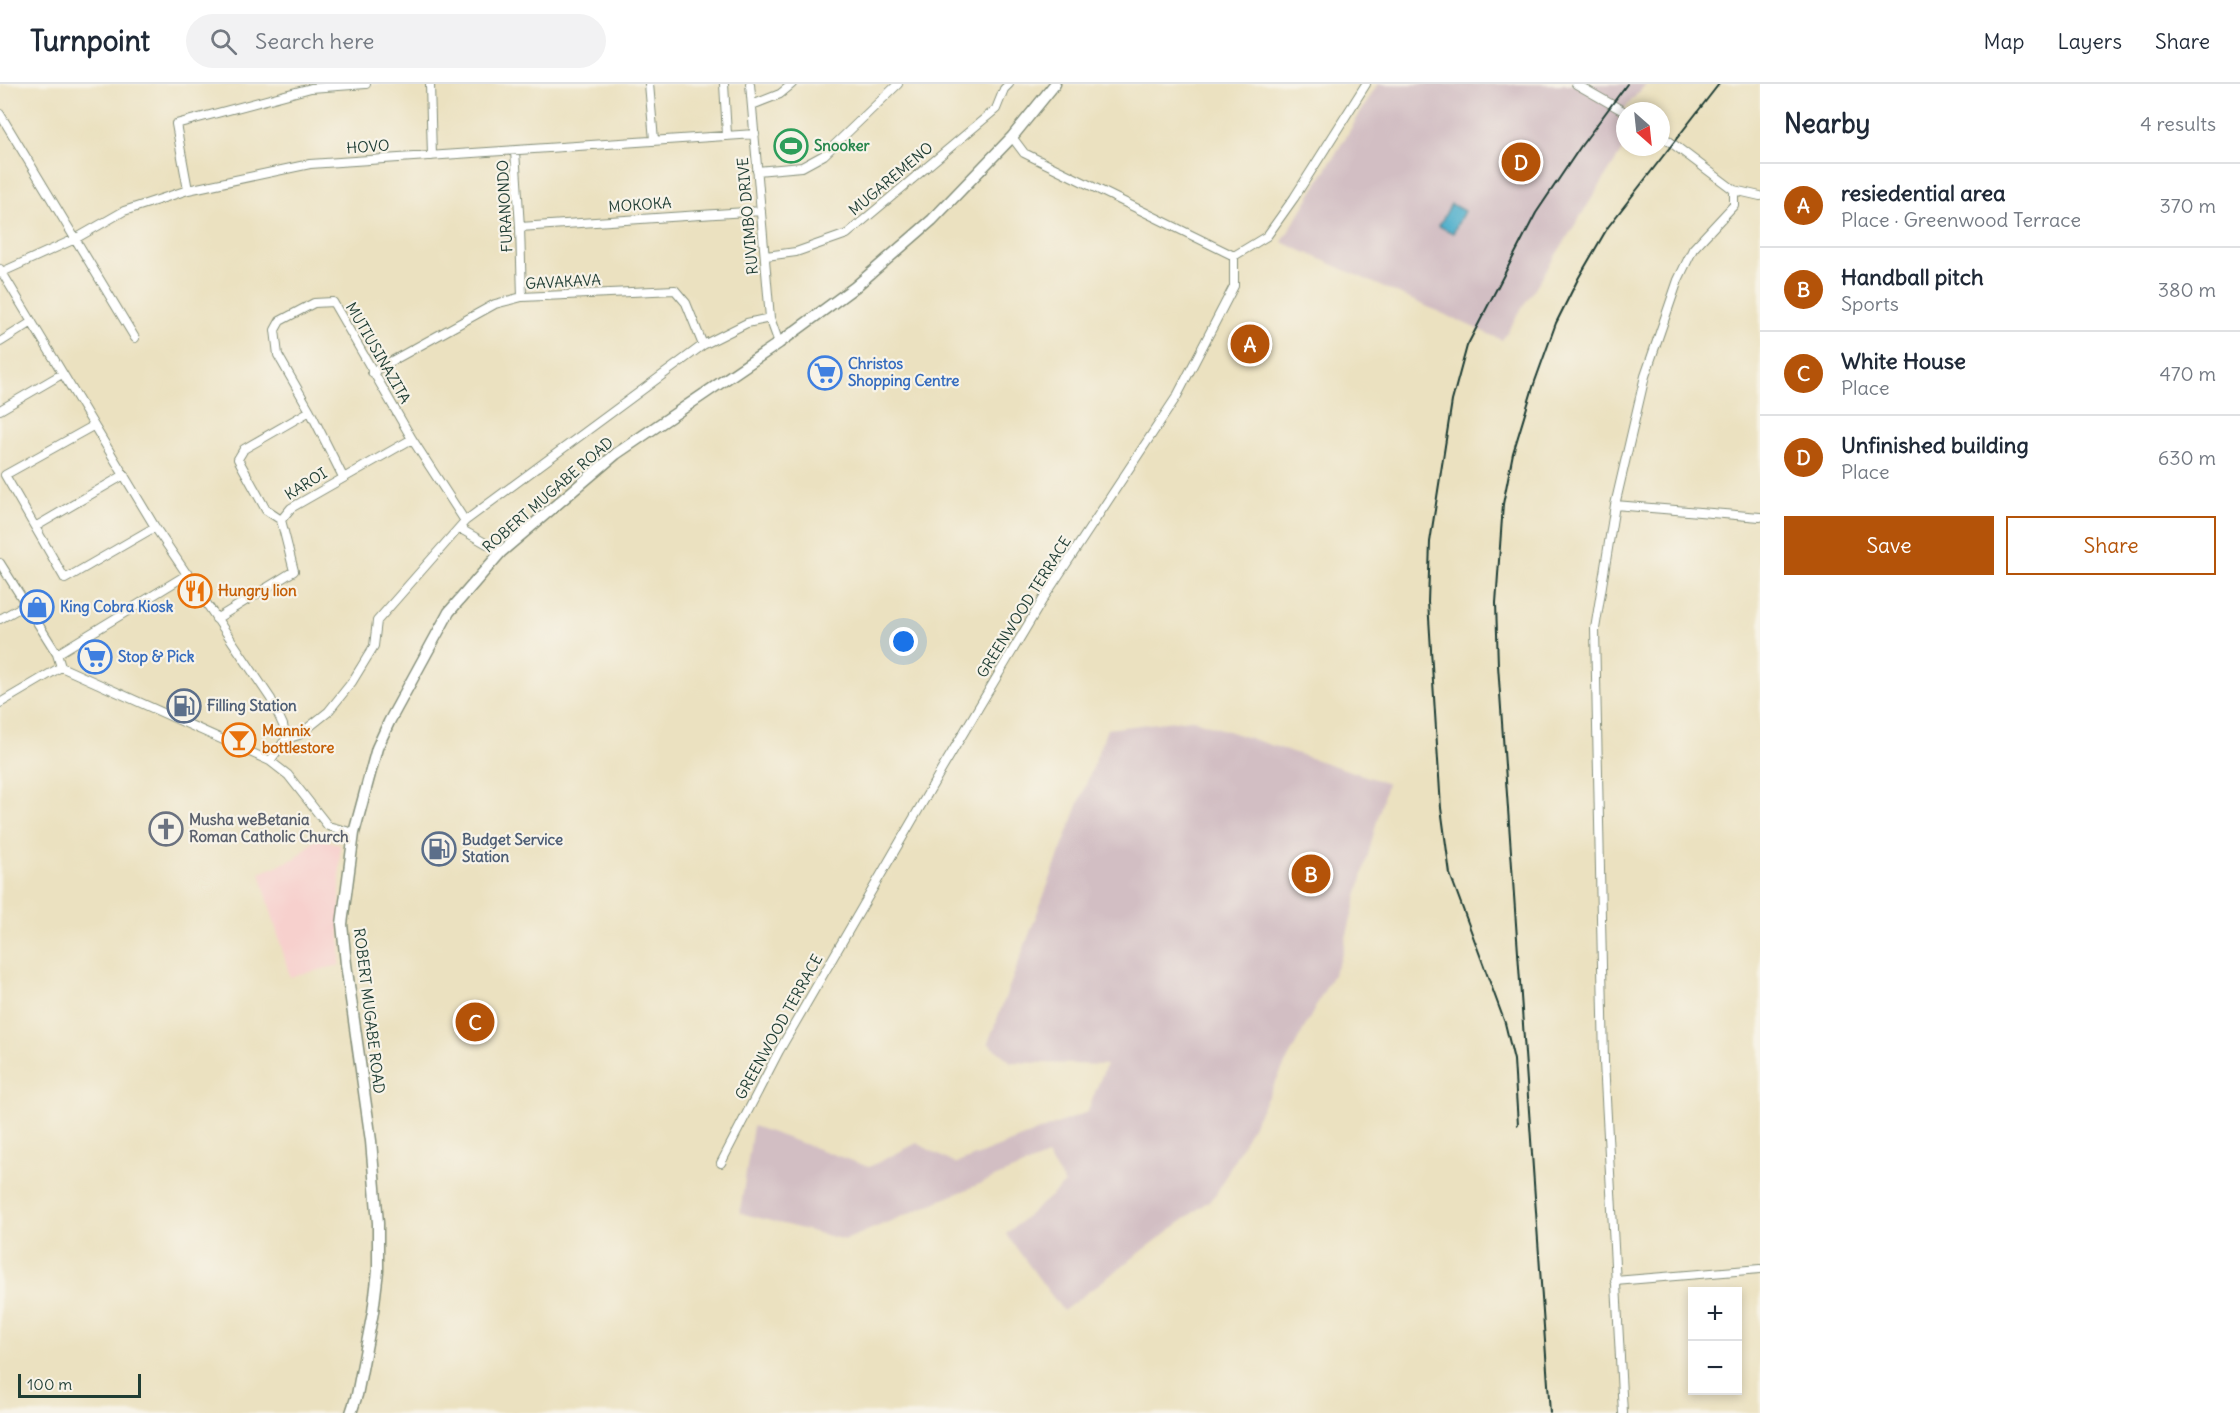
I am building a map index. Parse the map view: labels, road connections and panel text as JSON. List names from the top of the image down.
{
  "streets": {
    "main road": ["ROBERT MUGABE ROAD"],
    "street": [
      "HOVO",
      "MUGAREMENO",
      "MOKOKA",
      "FURANONDO",
      "RUVIMBO DRIVE",
      "GAVAKAVA",
      "MUTIUSINAZITA",
      "KAROI",
      "GREENWOOD TERRACE"
    ]
  },
  "crossings": [
    ["HOVO", "FURANONDO"],
    ["HOVO", "RUVIMBO DRIVE"],
    ["MUGAREMENO", "RUVIMBO DRIVE"],
    ["MOKOKA", "FURANONDO"],
    ["MOKOKA", "RUVIMBO DRIVE"],
    ["FURANONDO", "GAVAKAVA"],
    ["RUVIMBO DRIVE", "ROBERT MUGABE ROAD"],
    ["GAVAKAVA", "MUTIUSINAZITA"],
    ["MUTIUSINAZITA", "KAROI"]
  ],
  "places": {
    "sports": ["Snooker"],
    "supermarket": ["Christos Shopping Centre", "Stop & Pick"],
    "restaurant": ["Hungry lion"],
    "shop": ["King Cobra Kiosk"],
    "fuel station": ["Filling Station", "Budget Service Station"],
    "bar": ["Mannix bottlestore"],
    "church": ["Musha weBetania Roman Catholic Church"]
  },
  "scale_bar": "100 m",
  "north": "bottom right",
  "page": {
    "header": "Turnpoint",
    "search": "Search here",
    "nav": ["Map", "Layers", "Share"],
    "heading": ["Nearby", "4 results"],
    "pins": [
      "D",
      "A",
      "B",
      "C"
    ],
    "list": [
      {
        "mark": "A",
        "name": "resiedential area",
        "note": "Place · Greenwood Terrace",
        "value": "370 m"
      },
      {
        "mark": "B",
        "name": "Handball pitch",
        "note": "Sports",
        "value": "380 m"
      },
      {
        "mark": "C",
        "name": "White House",
        "note": "Place",
        "value": "470 m"
      },
      {
        "mark": "D",
        "name": "Unfinished building",
        "note": "Place",
        "value": "630 m"
      }
    ],
    "buttons": ["Save", "Share"],
    "map_buttons": ["+", "−"],
    "scale": "100 m"
  }
}
